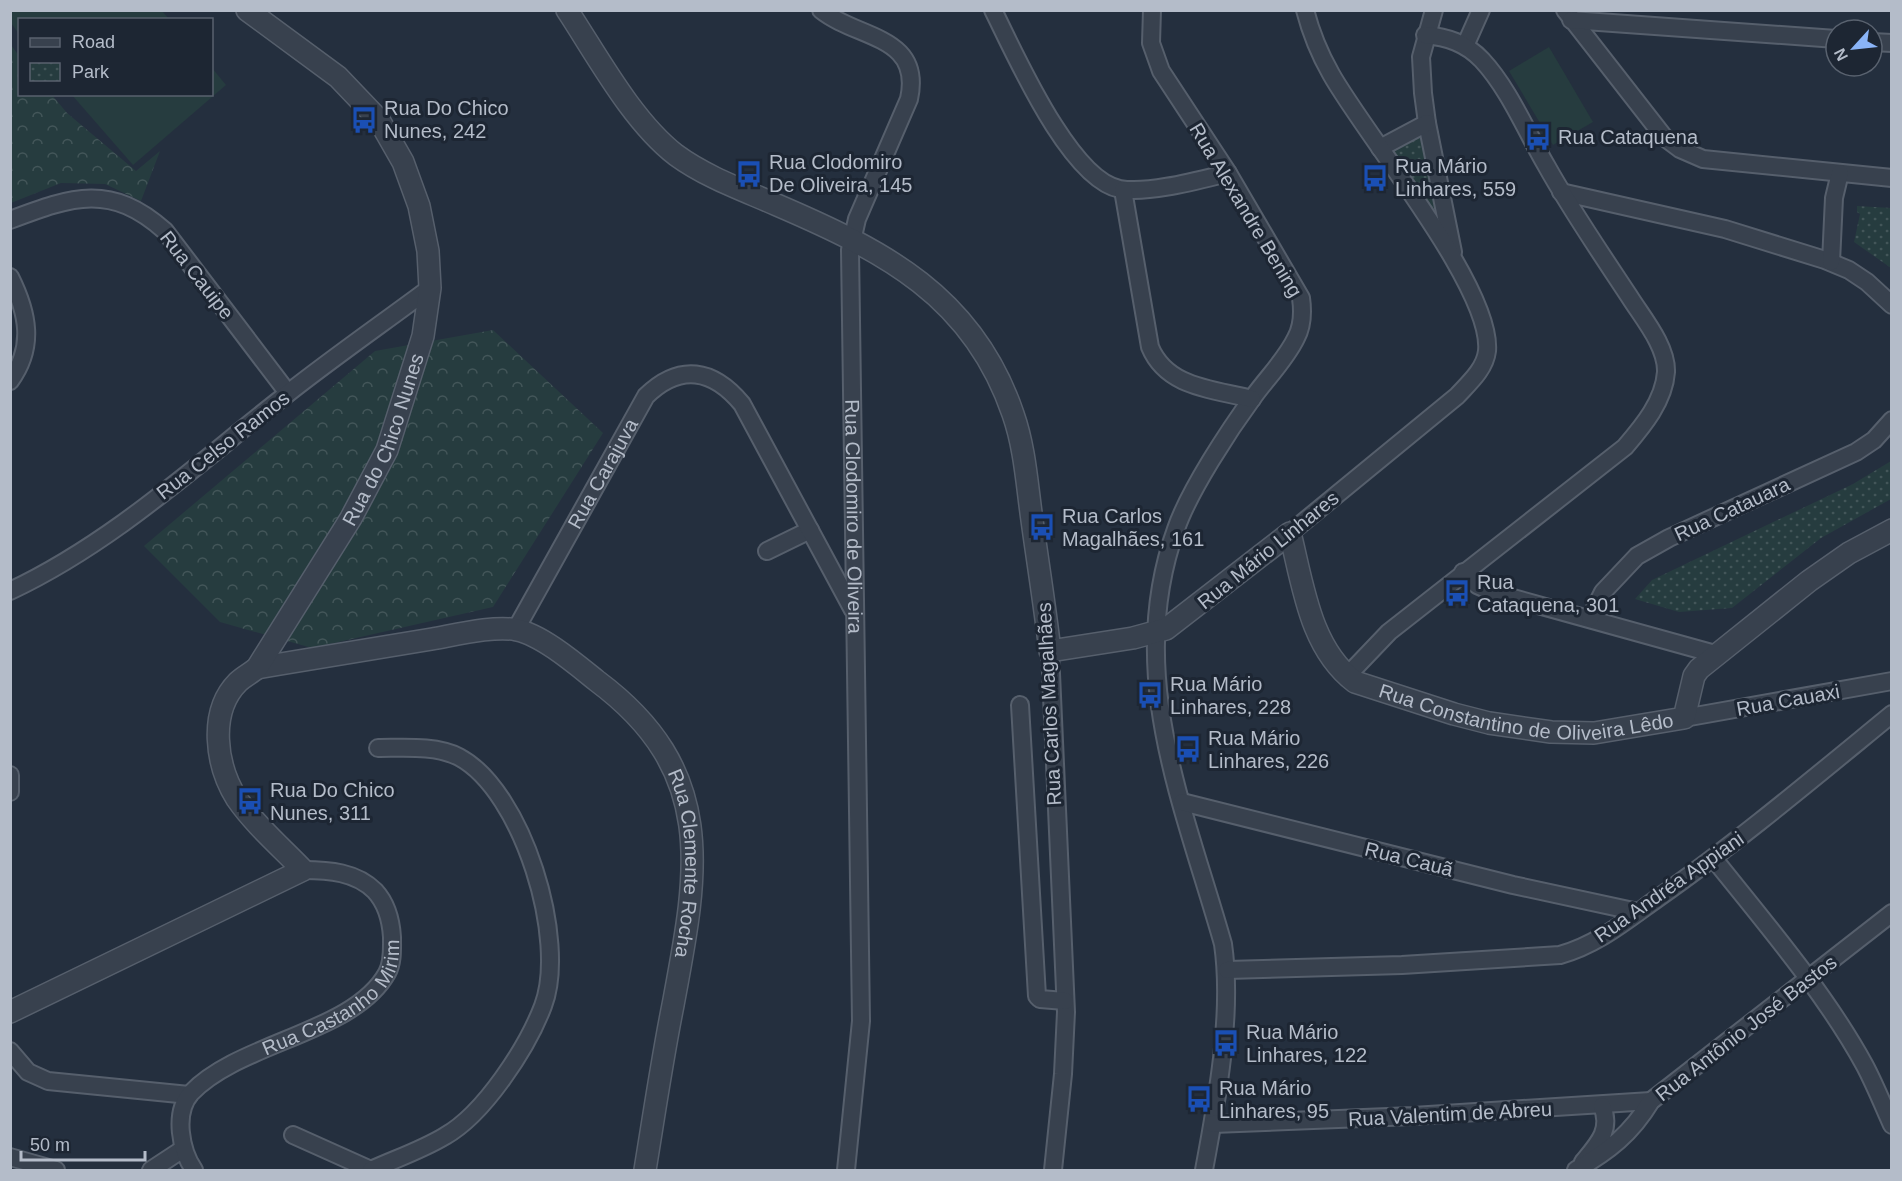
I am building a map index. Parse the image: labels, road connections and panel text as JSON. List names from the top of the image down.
{
  "streets": {
    "street": [
      "Rua Alexandre Bening",
      "Rua Cauipe",
      "Rua do Chico Nunes",
      "Rua Celso Ramos",
      "Rua Carajuva",
      "Rua Catauara",
      "Rua Clodomiro de Oliveira",
      "Rua Mário Linhares",
      "Rua Cauaxi",
      "Rua Constantino de Oliveira Lêdo",
      "Rua Carlos Magalhães",
      "Rua Cauã",
      "Rua Clemente Rocha",
      "Rua Andréa Appiani",
      "Rua Castanho Mirim",
      "Rua Antônio José Bastos",
      "Rua Valentim de Abreu"
    ]
  },
  "crossings": [
    ["Rua Alexandre Bening", "Rua Mário Linhares"],
    ["Rua Cauipe", "Rua Celso Ramos"],
    ["Rua do Chico Nunes", "Rua Celso Ramos"],
    ["Rua do Chico Nunes", "Rua Castanho Mirim"],
    ["Rua Carajuva", "Rua Clodomiro de Oliveira"],
    ["Rua Carajuva", "Rua Clemente Rocha"],
    ["Rua Clodomiro de Oliveira", "Rua Carlos Magalhães"],
    ["Rua Mário Linhares", "Rua Constantino de Oliveira Lêdo"],
    ["Rua Cauaxi", "Rua Constantino de Oliveira Lêdo"],
    ["Rua Cauã", "Rua Andréa Appiani"],
    ["Rua Antônio José Bastos", "Rua Valentim de Abreu"]
  ],
  "places": {
    "bus stop": [
      "Rua Do Chico Nunes, 242",
      "Rua Cataquena",
      "Rua Clodomiro De Oliveira, 145",
      "Rua Mário Linhares, 559",
      "Rua Carlos Magalhães, 161",
      "Rua Cataquena, 301",
      "Rua Mário Linhares, 228",
      "Rua Mário Linhares, 226",
      "Rua Do Chico Nunes, 311",
      "Rua Mário Linhares, 122",
      "Rua Mário Linhares, 95"
    ]
  },
  "legend": ["Road", "Park"],
  "scale_bar": "50 m",
  "north": "bottom left"
}
